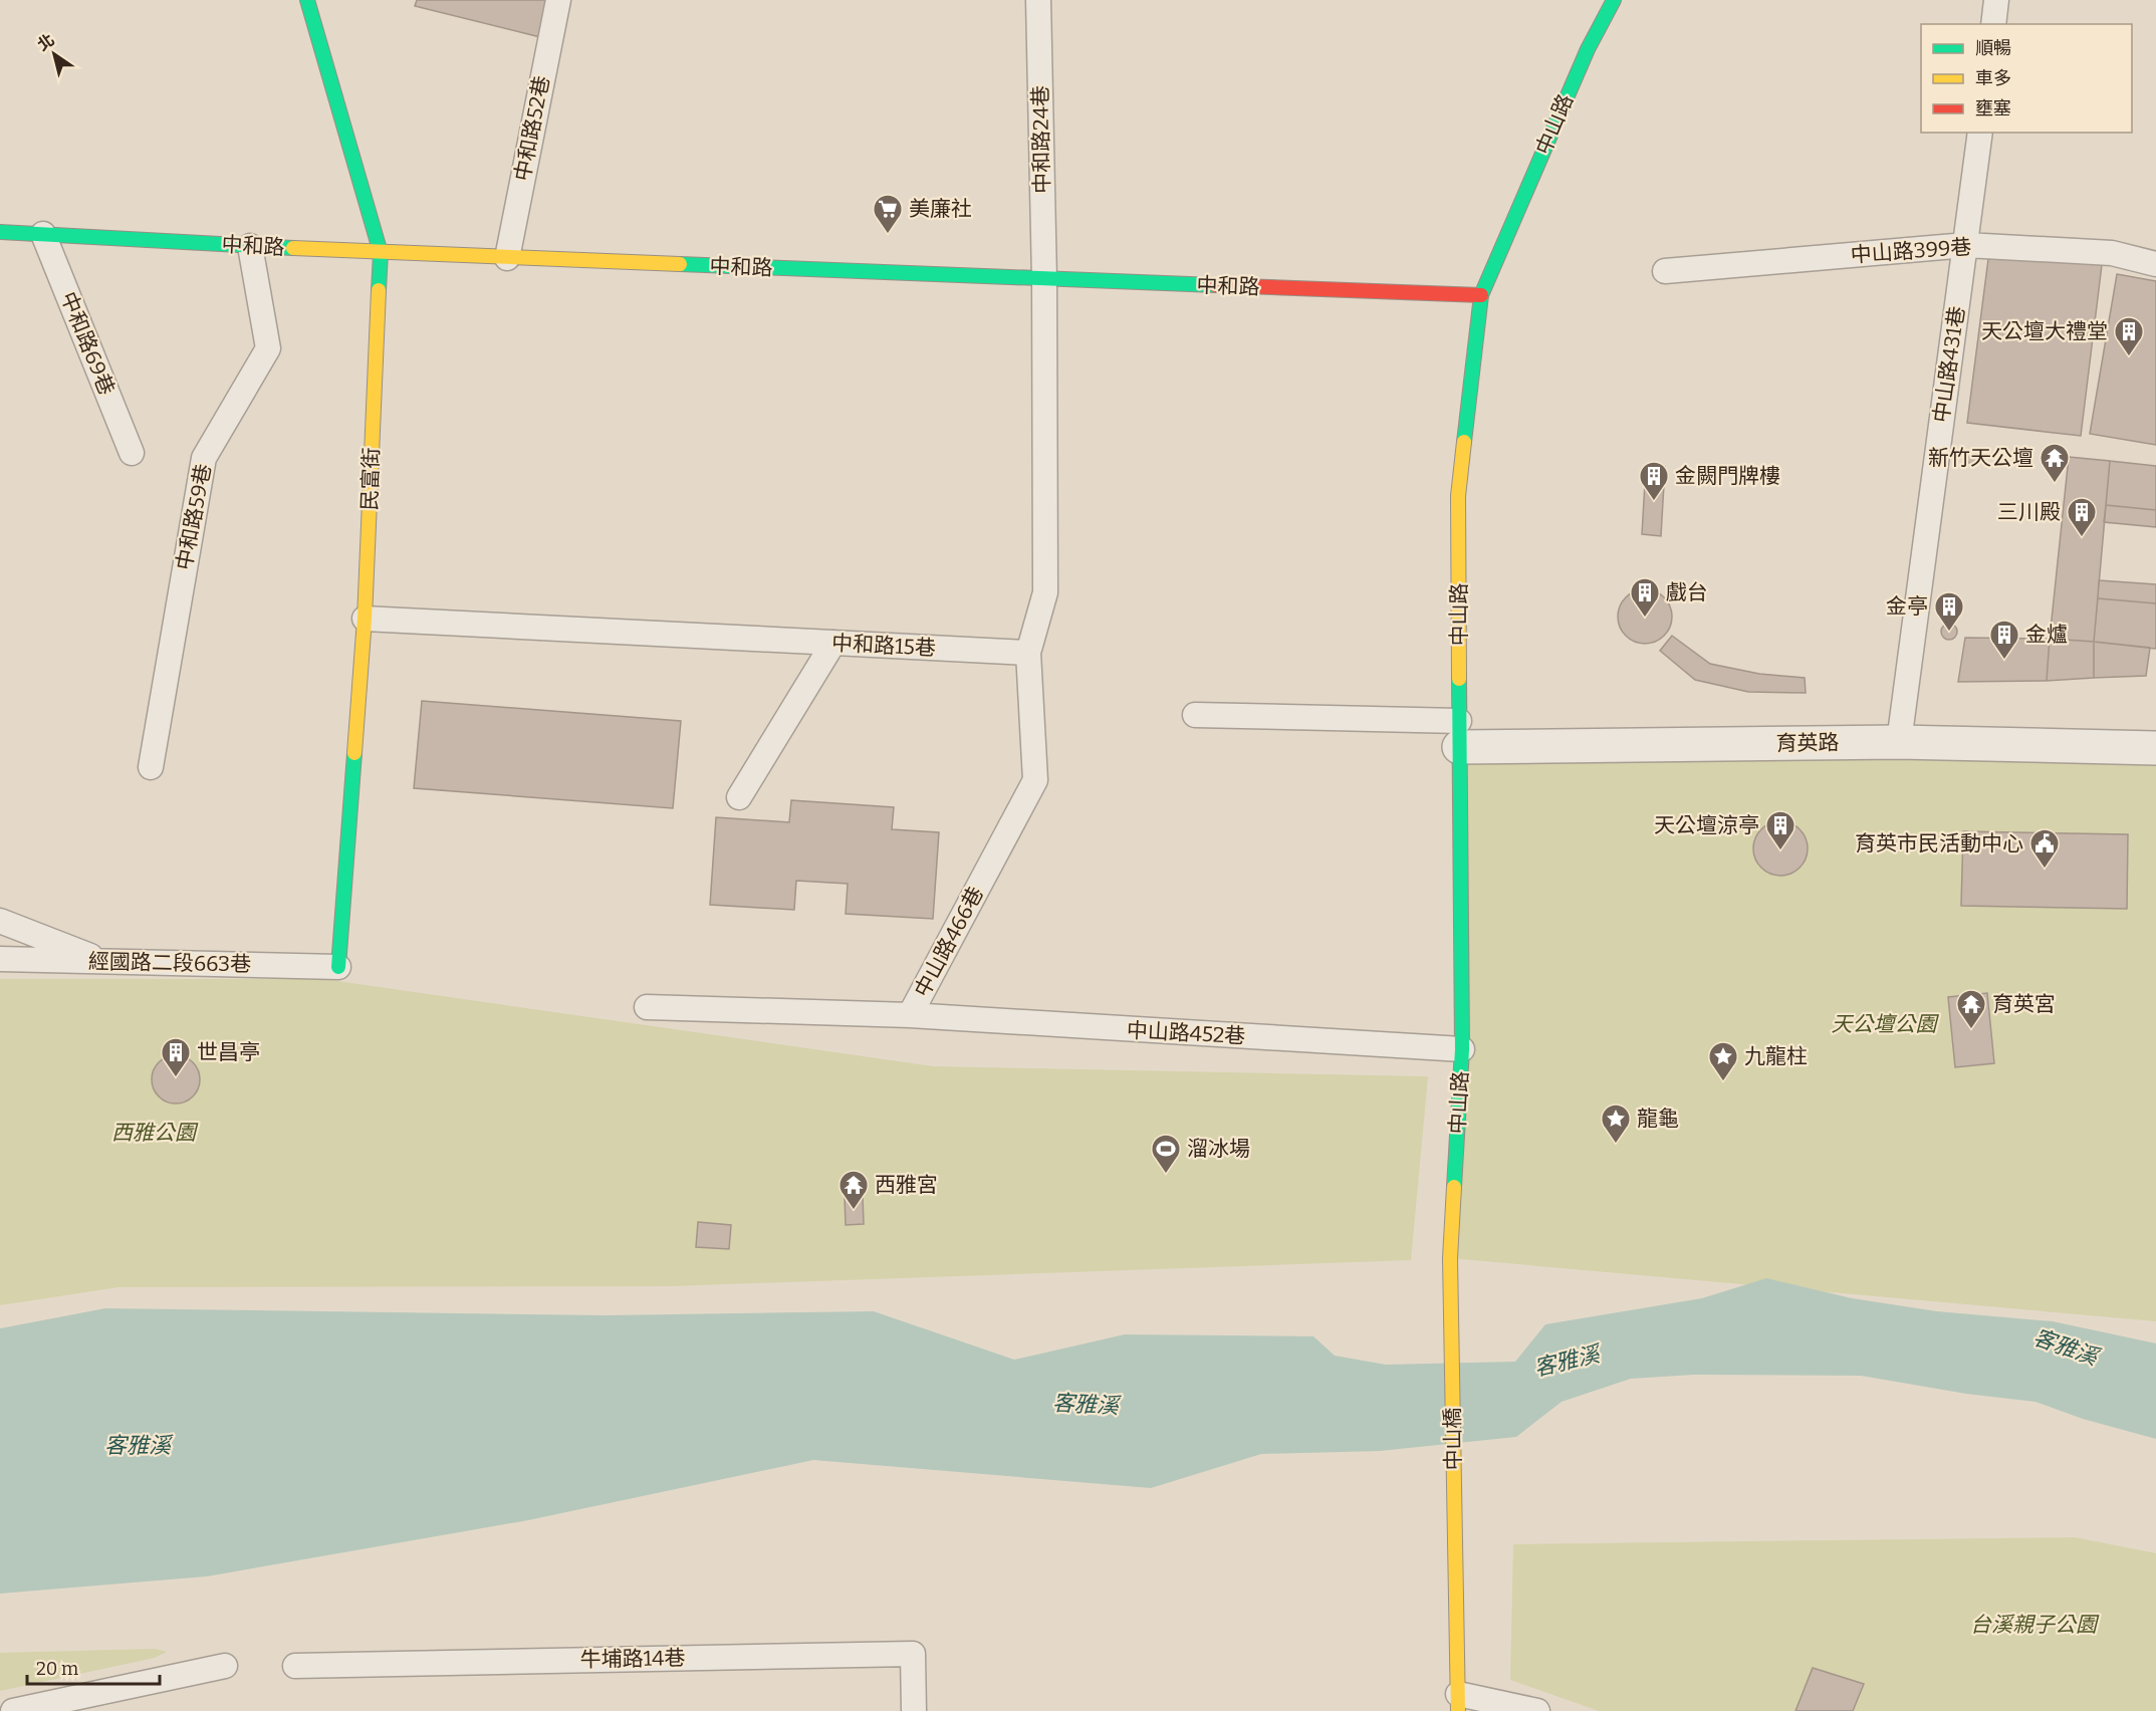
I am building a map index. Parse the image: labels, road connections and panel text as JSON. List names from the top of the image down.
{
  "streets": {
    "street": [
      "中山路",
      "中和路",
      "民富街",
      "育英路",
      "中山橋"
    ],
    "lane": [
      "中和路52巷",
      "中和路24巷",
      "中山路399巷",
      "中和路69巷",
      "中山路431巷",
      "中和路59巷",
      "中和路15巷",
      "中山路466巷",
      "經國路二段663巷",
      "中山路452巷",
      "牛埔路14巷"
    ]
  },
  "crossings": [
    ["中山路", "中和路"],
    ["中山路", "育英路"],
    ["中山路", "中山路452巷"],
    ["中山路", "中山橋"],
    ["中和路52巷", "中和路"],
    ["中和路24巷", "中和路"],
    ["中和路", "中和路69巷"],
    ["中和路", "民富街"],
    ["中和路", "中和路59巷"],
    ["中山路399巷", "中山路431巷"],
    ["中山路431巷", "育英路"],
    ["民富街", "中和路15巷"],
    ["民富街", "經國路二段663巷"],
    ["中和路15巷", "中山路466巷"],
    ["中山路466巷", "中山路452巷"]
  ],
  "water": ["客雅溪"],
  "parks": ["天公壇公園", "西雅公園", "台溪親子公園"],
  "places": {
    "supermarket": ["美廉社"],
    "building": [
      "天公壇大禮堂",
      "金闕門牌樓",
      "三川殿",
      "戲台",
      "金亭",
      "金爐",
      "天公壇涼亭",
      "世昌亭"
    ],
    "temple": ["新竹天公壇", "育英宮", "西雅宮"],
    "public building": ["育英市民活動中心"],
    "place": ["九龍柱", "龍龜"],
    "sports": ["溜冰場"]
  },
  "legend": ["順暢", "車多", "壅塞"],
  "scale_bar": "20 m",
  "north": "top left"
}
